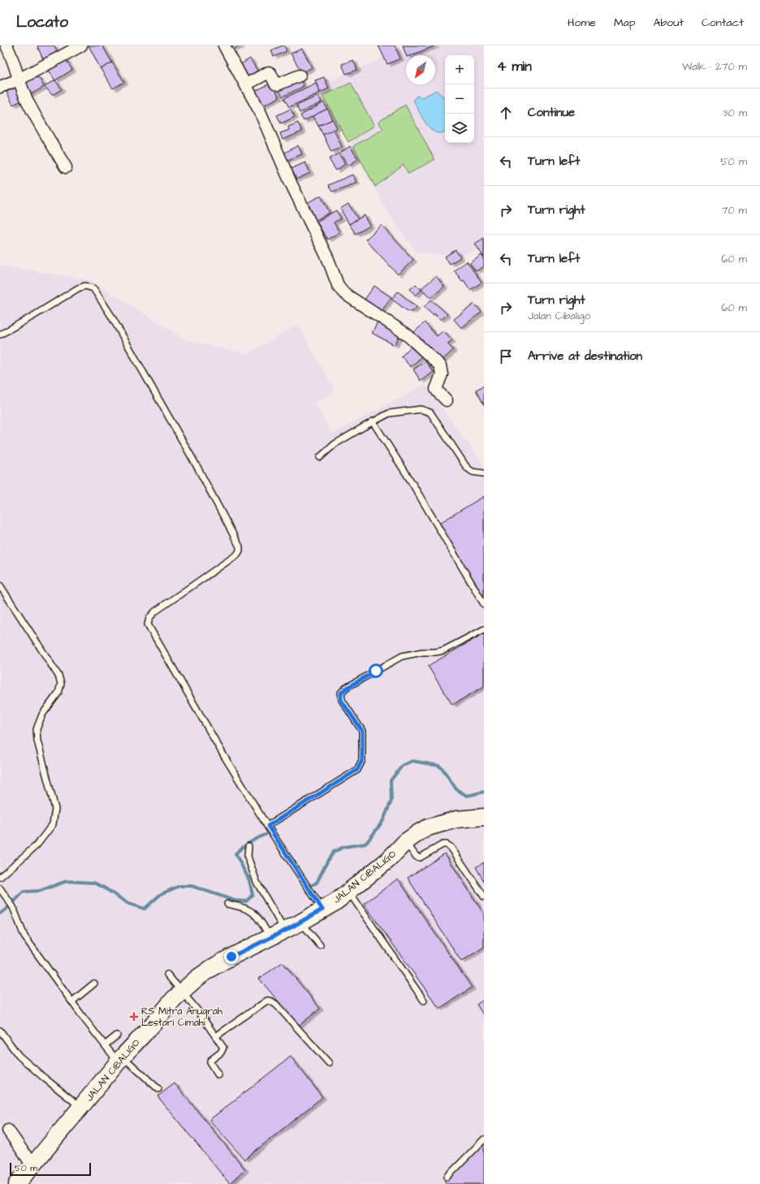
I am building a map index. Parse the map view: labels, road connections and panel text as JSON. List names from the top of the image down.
{
  "streets": {
    "main road": ["JALAN CIBALIGO"]
  },
  "places": {
    "health": ["RS Mitra Anugrah Lestari Cimahi"]
  },
  "scale_bar": "50 m",
  "north": "bottom left",
  "page": {
    "header": "Locato",
    "nav": [
      "Home",
      "Map",
      "About",
      "Contact"
    ],
    "heading": ["4 min", "Walk · 270 m"],
    "map_buttons": ["+", "−"],
    "list": [
      ["Continue", "30 m"],
      ["Turn left", "50 m"],
      ["Turn right", "70 m"],
      ["Turn left", "60 m"],
      ["Turn right", "Jalan Cibaligo", "60 m"],
      "Arrive at destination"
    ],
    "scale": "50 m"
  }
}
